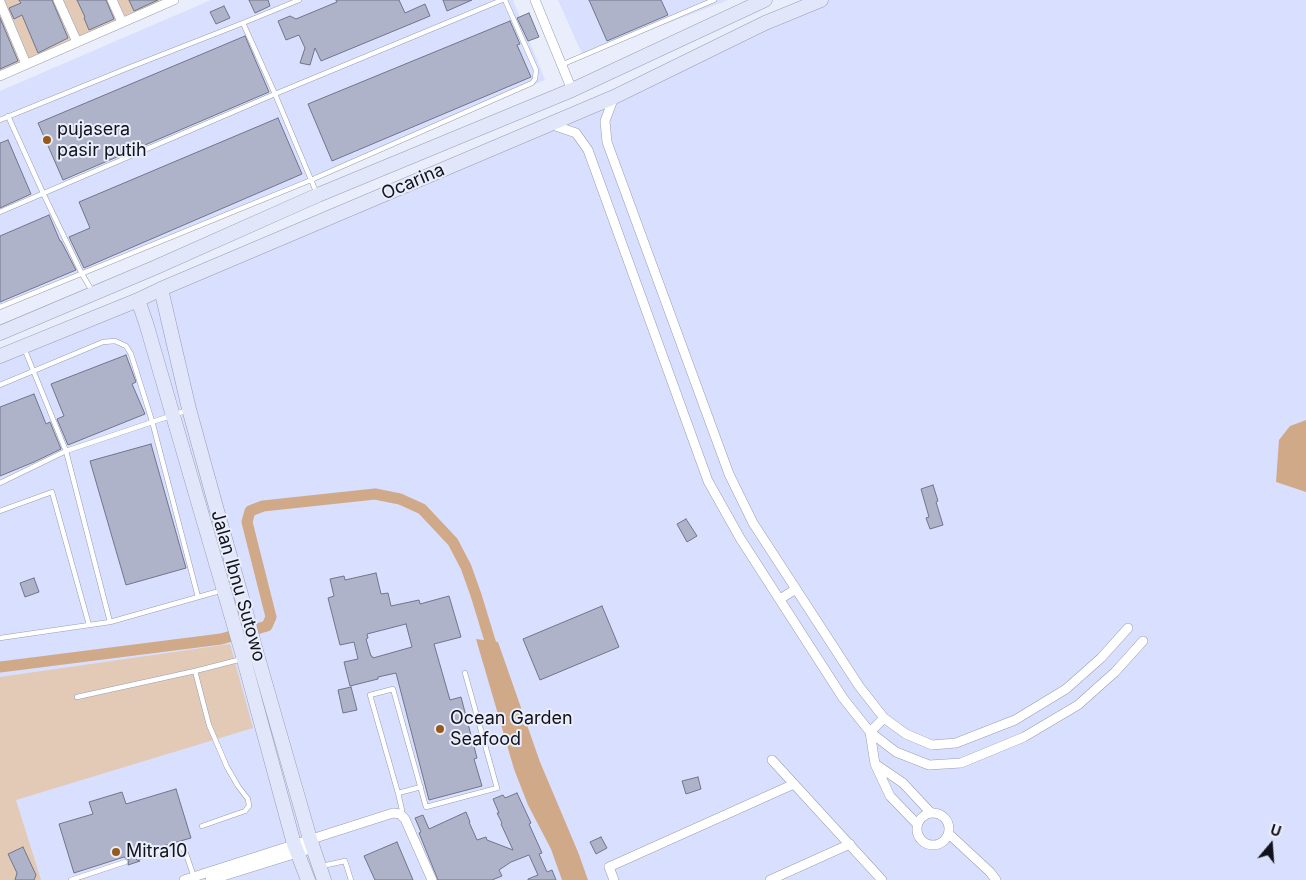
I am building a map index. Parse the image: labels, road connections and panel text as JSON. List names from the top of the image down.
{
  "streets": {
    "main road": ["Ocarina", "Jalan Ibnu Sutowo"]
  },
  "crossings": [
    ["Ocarina", "Jalan Ibnu Sutowo"]
  ],
  "places": ["pujasera pasir putih", "Ocean Garden Seafood", "Mitra10"],
  "north": "top"
}
